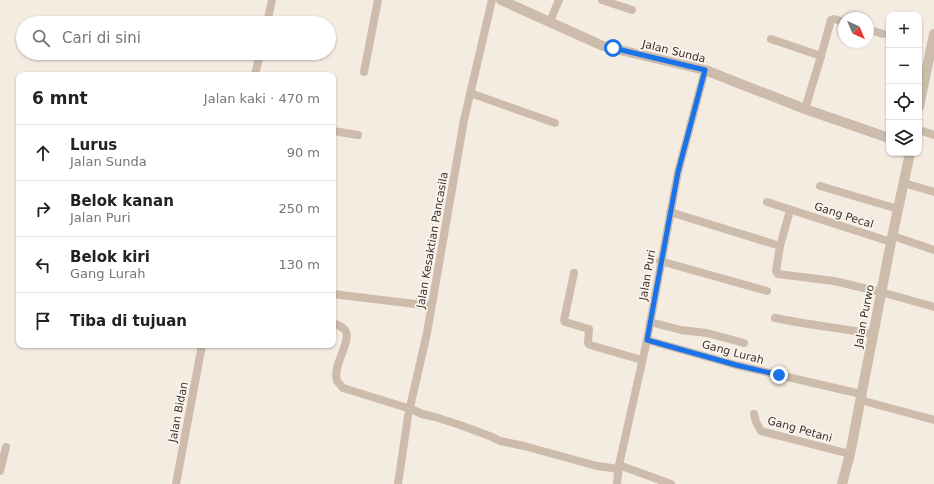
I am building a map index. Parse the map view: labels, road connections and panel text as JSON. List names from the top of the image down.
{
  "streets": {
    "street": [
      "Jalan Sunda",
      "Gang Pecal",
      "Jalan Kesaktian Pancasila",
      "Jalan Puri",
      "Jalan Purwo",
      "Gang Lurah",
      "Jalan Bidan",
      "Gang Petani"
    ]
  },
  "crossings": [
    ["Jalan Sunda", "Jalan Puri"],
    ["Gang Pecal", "Jalan Purwo"],
    ["Jalan Puri", "Gang Lurah"],
    ["Jalan Purwo", "Gang Lurah"],
    ["Jalan Purwo", "Gang Petani"]
  ],
  "north": "bottom right",
  "page": {
    "map_buttons": ["+", "−"],
    "search": "Cari di sini",
    "heading": ["6 mnt", "Jalan kaki · 470 m"],
    "list": [
      ["Lurus", "Jalan Sunda", "90 m"],
      ["Belok kanan", "Jalan Puri", "250 m"],
      ["Belok kiri", "Gang Lurah", "130 m"],
      "Tiba di tujuan"
    ]
  }
}
